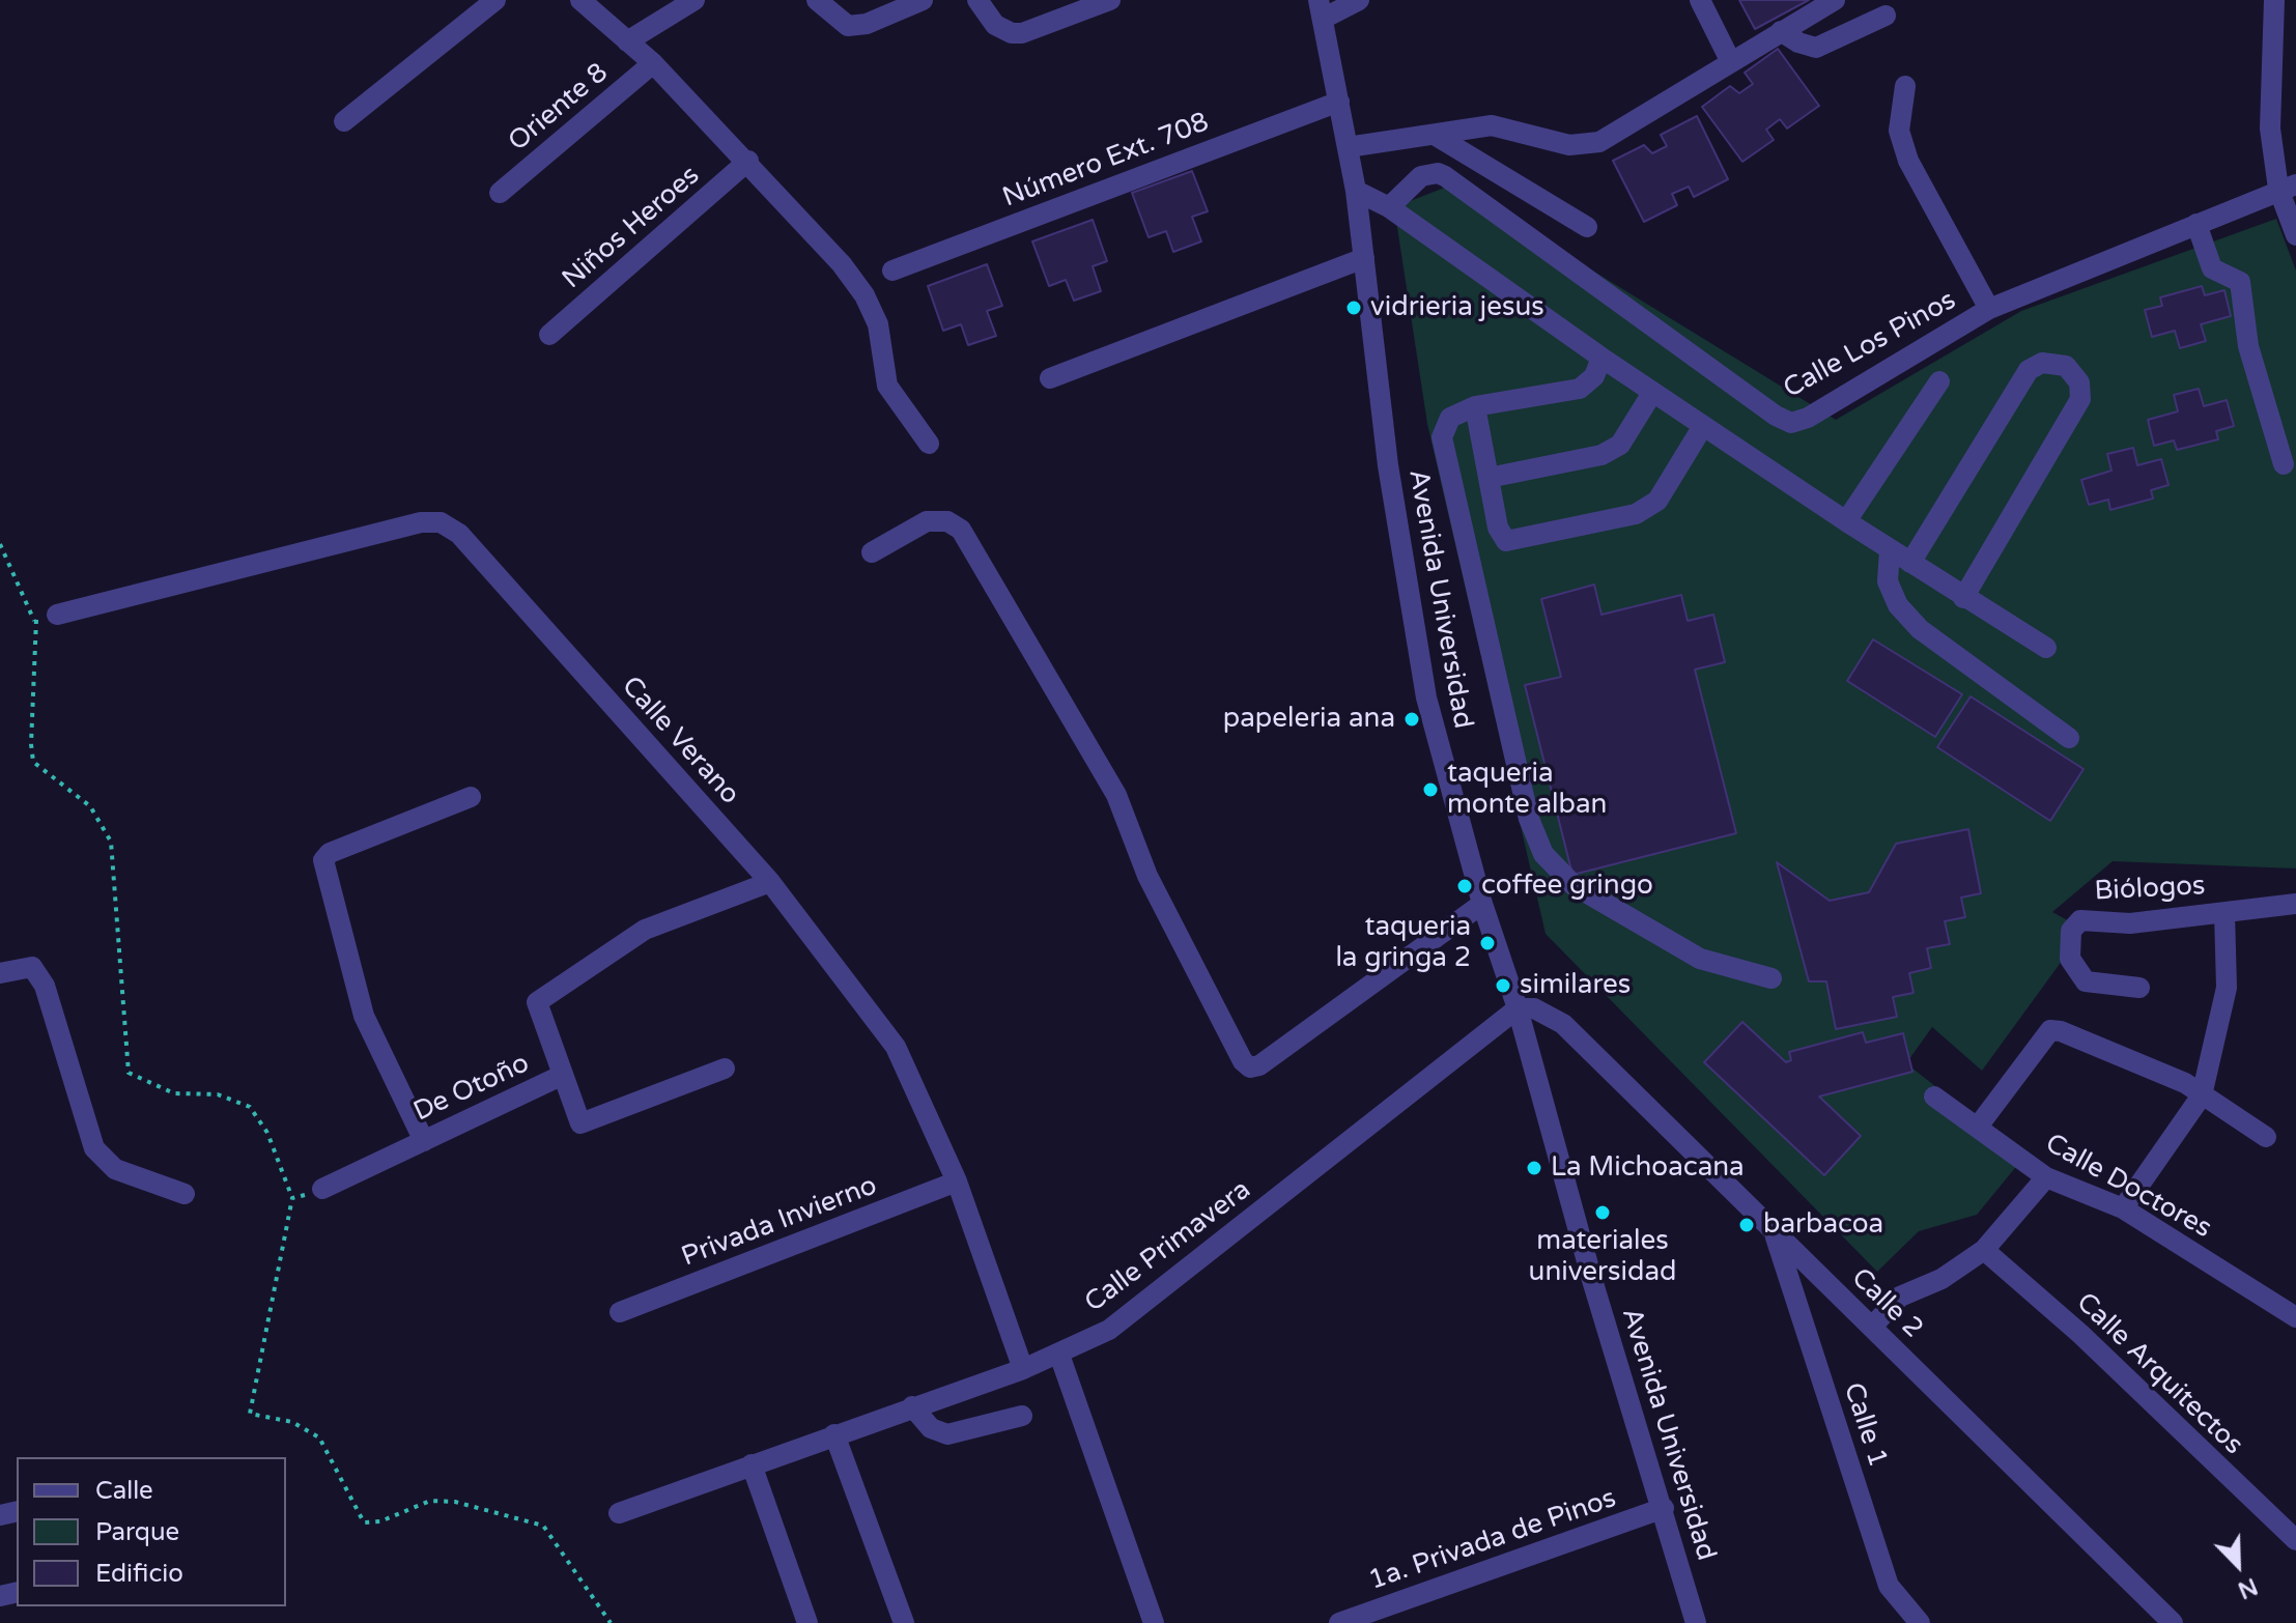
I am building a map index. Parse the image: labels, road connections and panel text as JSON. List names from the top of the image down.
{
  "streets": {
    "street": [
      "Oriente 8",
      "Número Ext. 708",
      "Niños Heroes",
      "Calle Los Pinos",
      "Avenida Universidad",
      "Calle Verano",
      "Biólogos",
      "De Otoño",
      "Calle Doctores",
      "Privada Invierno",
      "Calle Primavera",
      "Calle 2",
      "Calle Arquitectos",
      "Calle 1",
      "1a. Privada de Pinos"
    ]
  },
  "crossings": [
    ["Número Ext. 708", "Avenida Universidad"],
    ["Avenida Universidad", "Calle Primavera"],
    ["Avenida Universidad", "Calle 2"],
    ["Avenida Universidad", "1a. Privada de Pinos"],
    ["Calle Verano", "De Otoño"],
    ["Calle Verano", "Privada Invierno"],
    ["Calle Verano", "Calle Primavera"],
    ["Calle Primavera", "Calle 2"],
    ["Calle 2", "Calle 1"]
  ],
  "places": [
    "vidrieria jesus",
    "papeleria ana",
    "taqueria monte alban",
    "coffee gringo",
    "taqueria la gringa 2",
    "similares",
    "La Michoacana",
    "materiales universidad",
    "barbacoa"
  ],
  "legend": ["Calle", "Parque", "Edificio"],
  "north": "bottom right"
}
